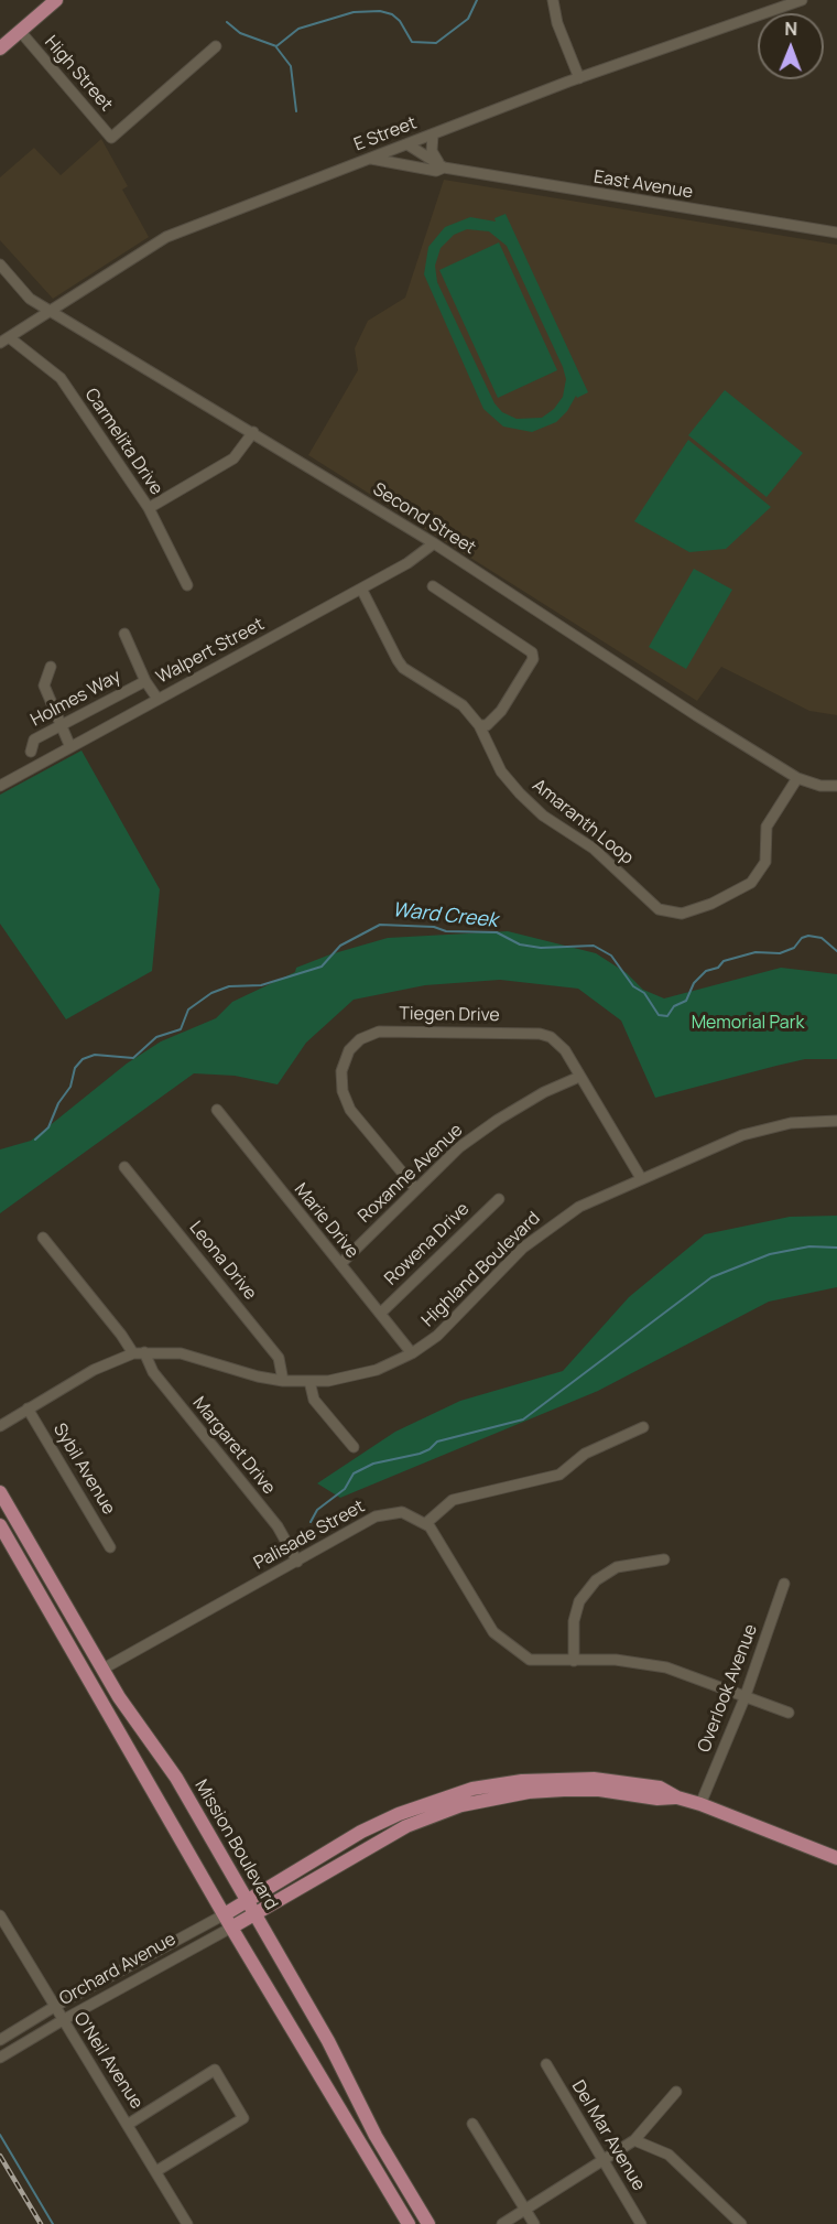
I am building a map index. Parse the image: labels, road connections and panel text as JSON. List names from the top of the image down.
{
  "streets": {
    "main road": ["Mission Boulevard", "Orchard Avenue"],
    "street": [
      "High Street",
      "E Street",
      "East Avenue",
      "Carmelita Drive",
      "Second Street",
      "Walpert Street",
      "Holmes Way",
      "Amaranth Loop",
      "Tiegen Drive",
      "Roxanne Avenue",
      "Marie Drive",
      "Rowena Drive",
      "Leona Drive",
      "Highland Boulevard",
      "Margaret Drive",
      "Sybil Avenue",
      "Palisade Street",
      "Overlook Avenue",
      "O'Neil Avenue",
      "Del Mar Avenue"
    ]
  },
  "crossings": [
    ["E Street", "East Avenue"],
    ["E Street", "Carmelita Drive"],
    ["E Street", "Second Street"],
    ["Second Street", "Walpert Street"],
    ["Second Street", "Amaranth Loop"],
    ["Walpert Street", "Amaranth Loop"],
    ["Tiegen Drive", "Roxanne Avenue"],
    ["Tiegen Drive", "Highland Boulevard"],
    ["Roxanne Avenue", "Marie Drive"],
    ["Marie Drive", "Rowena Drive"],
    ["Marie Drive", "Highland Boulevard"],
    ["Leona Drive", "Highland Boulevard"],
    ["Highland Boulevard", "Margaret Drive"],
    ["Highland Boulevard", "Sybil Avenue"],
    ["Margaret Drive", "Palisade Street"],
    ["Palisade Street", "Mission Boulevard"],
    ["Mission Boulevard", "Orchard Avenue"],
    ["Orchard Avenue", "O'Neil Avenue"]
  ],
  "water": ["Ward Creek"],
  "parks": ["Memorial Park"],
  "north": "top"
}
